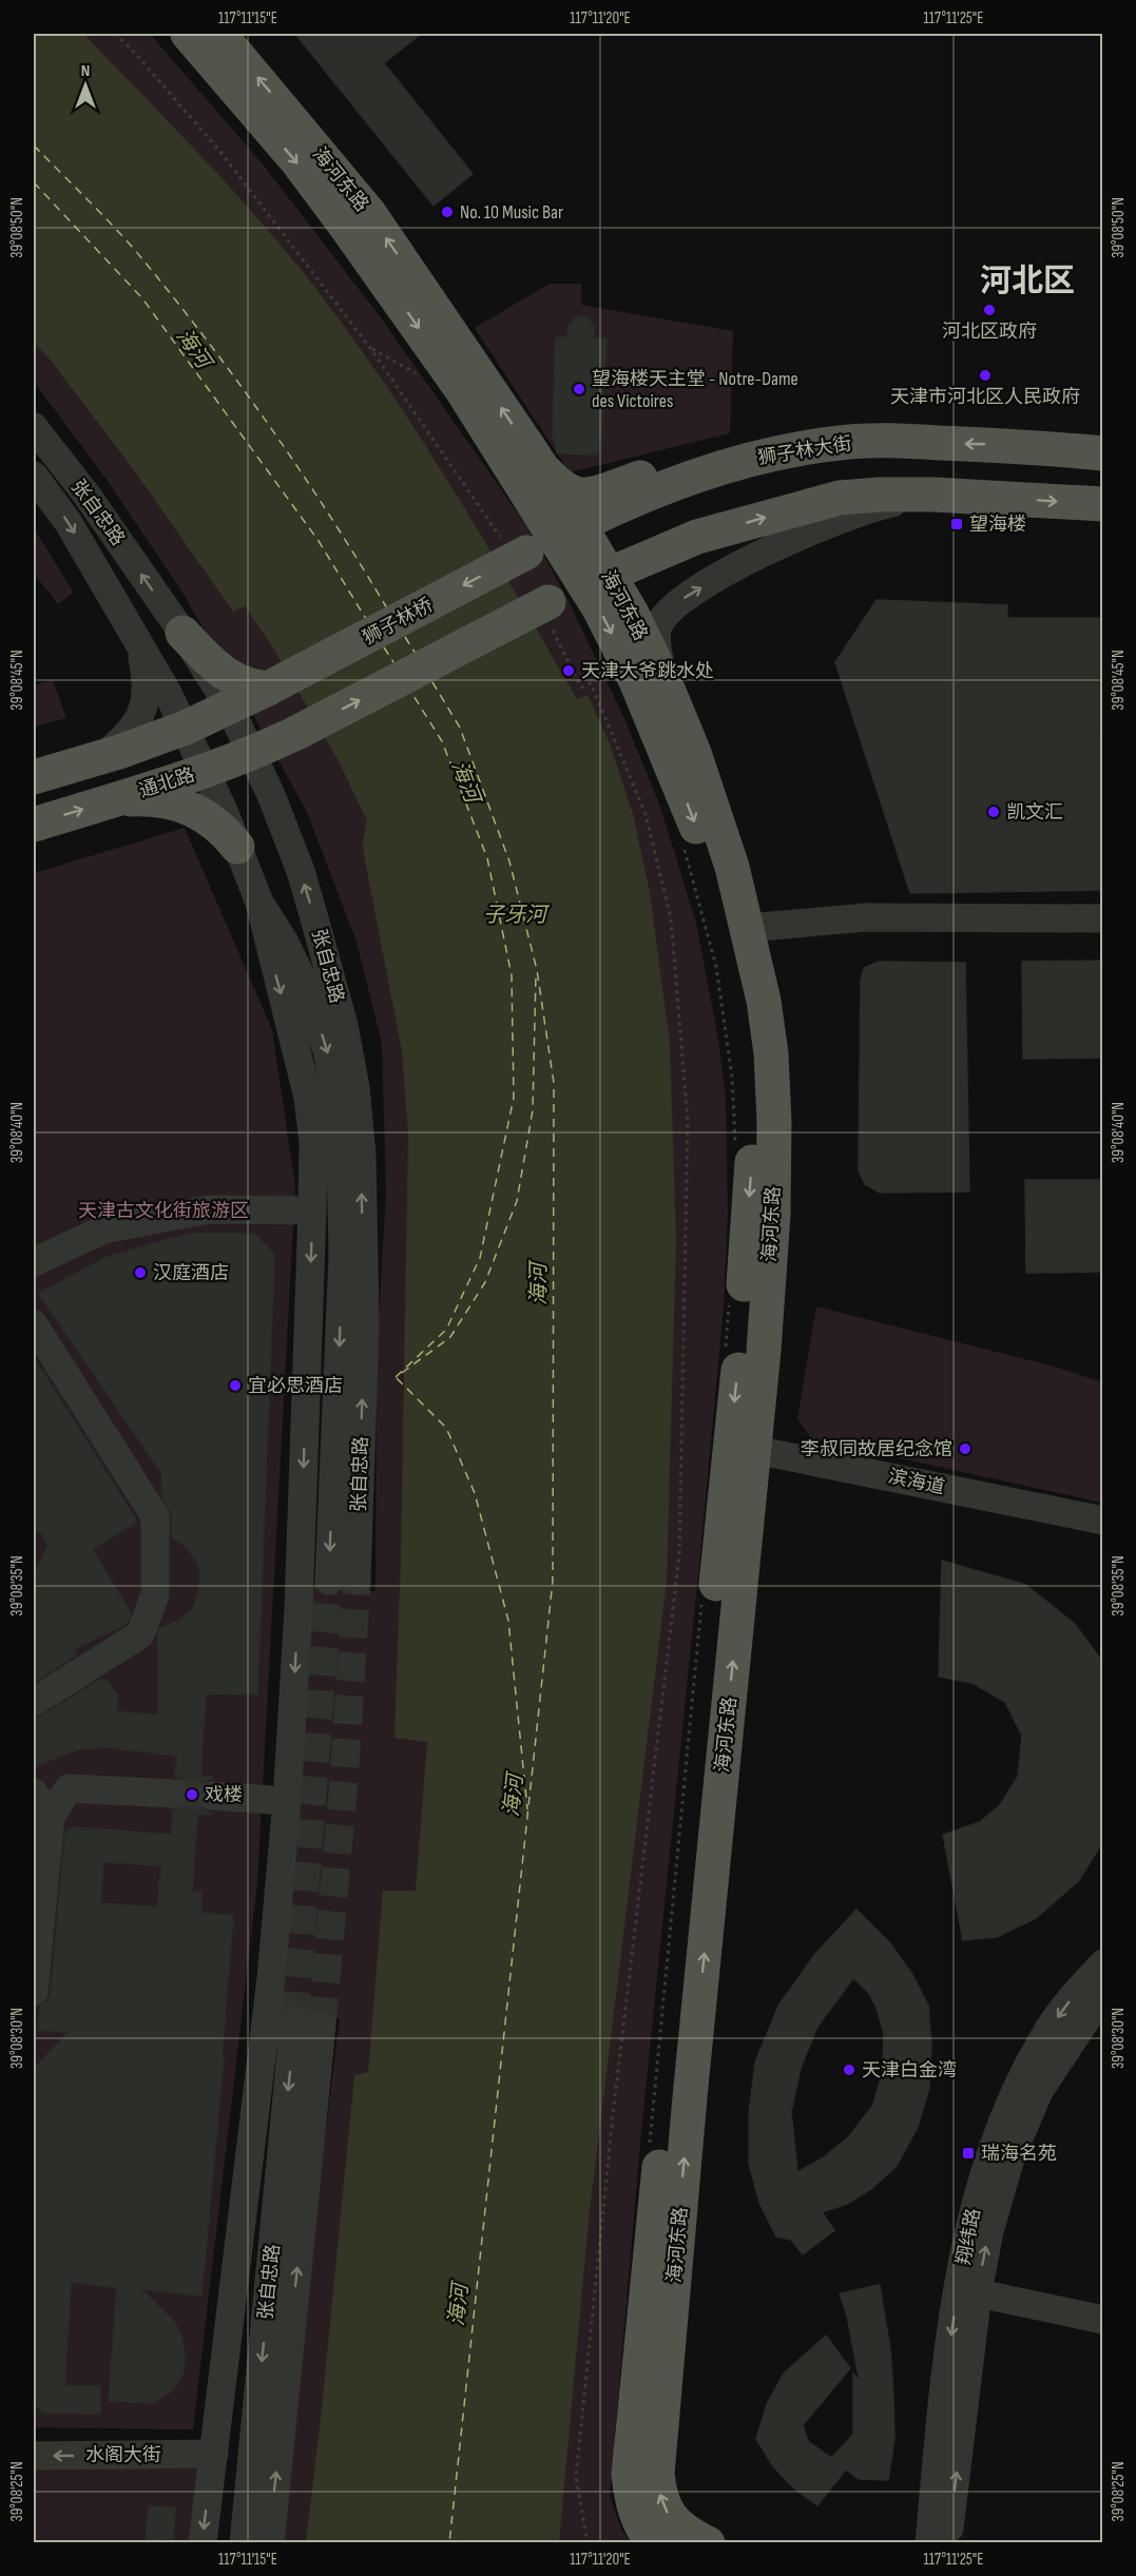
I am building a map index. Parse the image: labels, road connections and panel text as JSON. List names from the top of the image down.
{
  "streets": {
    "main road": [
      "海河东路",
      "狮子林大街",
      "狮子林桥",
      "通北路"
    ],
    "street": [
      "张自忠路",
      "滨海道",
      "翔纬路",
      "水阁大街"
    ]
  },
  "crossings": [
    ["海河东路", "狮子林大街"],
    ["海河东路", "狮子林桥"],
    ["海河东路", "滨海道"],
    ["狮子林大街", "狮子林桥"],
    ["张自忠路", "通北路"]
  ],
  "one_way": ["狮子林桥", "通北路", "水阁大街"],
  "districts": ["河北区"],
  "water": ["海河", "子牙河"],
  "parks": ["天津古文化街旅游区"],
  "places": {
    "other": [
      "No. 10 Music Bar",
      "河北区政府",
      "天津市河北区人民政府",
      "望海楼天主堂 - Notre-Dame des Victoires",
      "天津大爷跳水处",
      "凯文汇",
      "汉庭酒店",
      "宜必思酒店",
      "李叔同故居纪念馆",
      "戏楼",
      "天津白金湾"
    ],
    "transit": ["望海楼", "瑞海名苑"]
  },
  "north": "top",
  "coordinates": [
    "117°11'15\"E",
    "117°11'20\"E",
    "117°11'25\"E",
    "39°08'50\"N",
    "39°08'45\"N",
    "39°08'40\"N",
    "39°08'35\"N",
    "39°08'30\"N",
    "39°08'25\"N"
  ]
}
